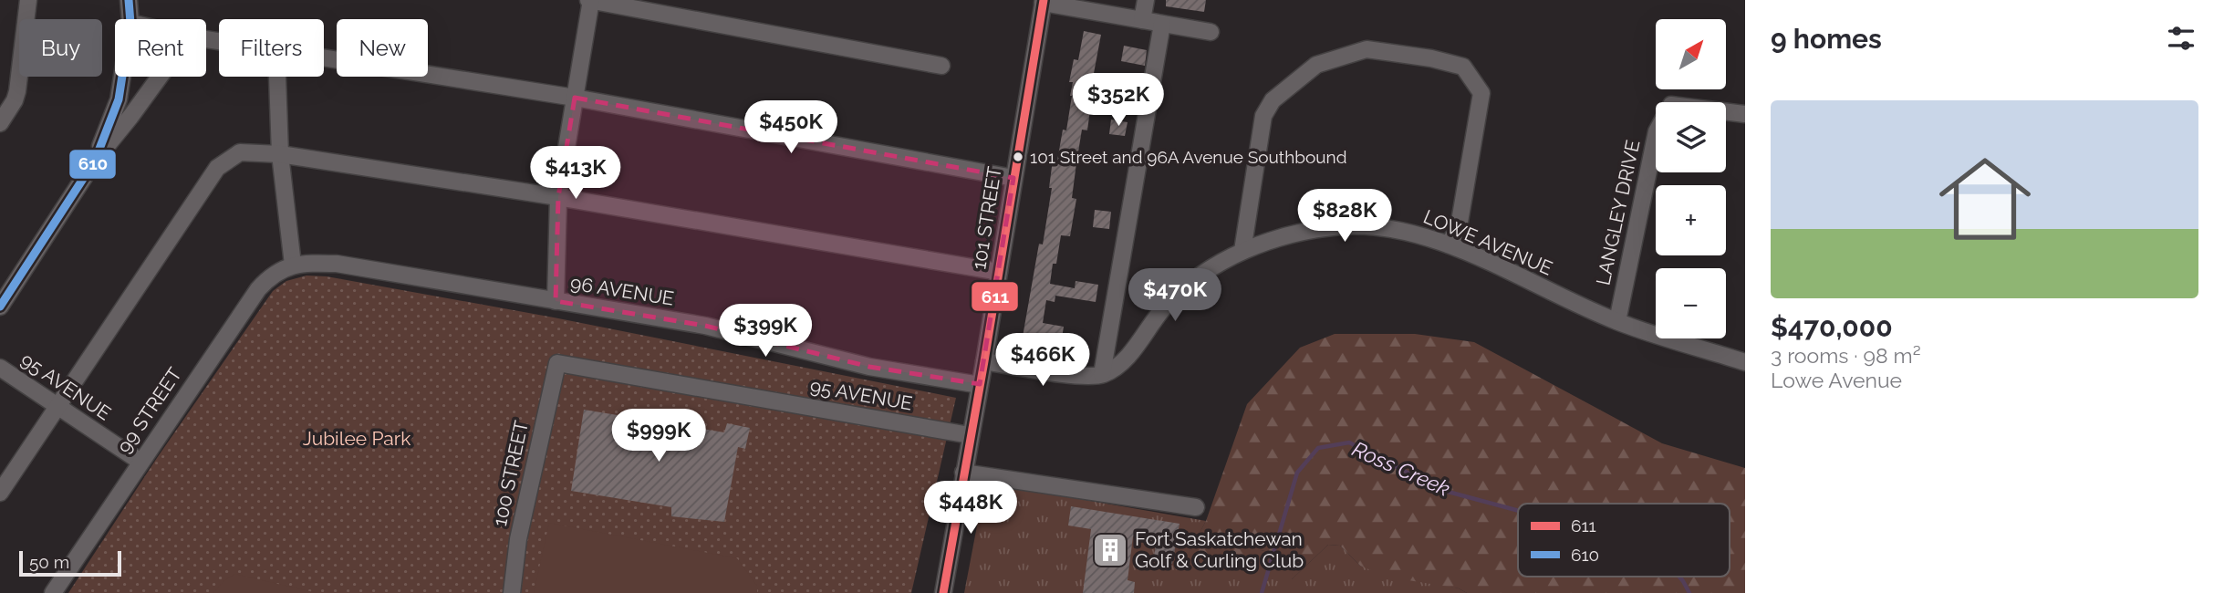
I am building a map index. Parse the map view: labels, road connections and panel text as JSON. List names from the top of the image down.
{
  "streets": {
    "street": [
      "LANGLEY DRIVE",
      "101 STREET",
      "LOWE AVENUE",
      "96 AVENUE",
      "95 AVENUE",
      "99 STREET",
      "100 STREET"
    ]
  },
  "crossings": [
    ["LANGLEY DRIVE", "LOWE AVENUE"],
    ["101 STREET", "96 AVENUE"],
    ["101 STREET", "95 AVENUE"],
    ["96 AVENUE", "99 STREET"],
    ["95 AVENUE", "99 STREET"],
    ["95 AVENUE", "100 STREET"]
  ],
  "water": ["Ross Creek"],
  "parks": ["Jubilee Park"],
  "places": {
    "other": ["101 Street and 96A Avenue Southbound"],
    "building": ["Fort Saskatchewan Golf & Curling Club"]
  },
  "lines": ["transit line 611", "transit line 610"],
  "legend": ["611", "610"],
  "scale_bar": "50 m",
  "north": "top right",
  "page": {
    "heading": "9 homes",
    "map_buttons": ["+", "−"],
    "chip": [
      "Buy",
      "Rent",
      "Filters",
      "New"
    ],
    "price": [
      "$352K",
      "$450K",
      "$413K",
      "$828K",
      "$470K",
      "$399K",
      "$466K",
      "$999K",
      "$448K"
    ],
    "list": [
      {
        "name": "$470,000",
        "note": "3 rooms · 98 m² · Lowe Avenue"
      }
    ],
    "scale": "50 m"
  }
}
